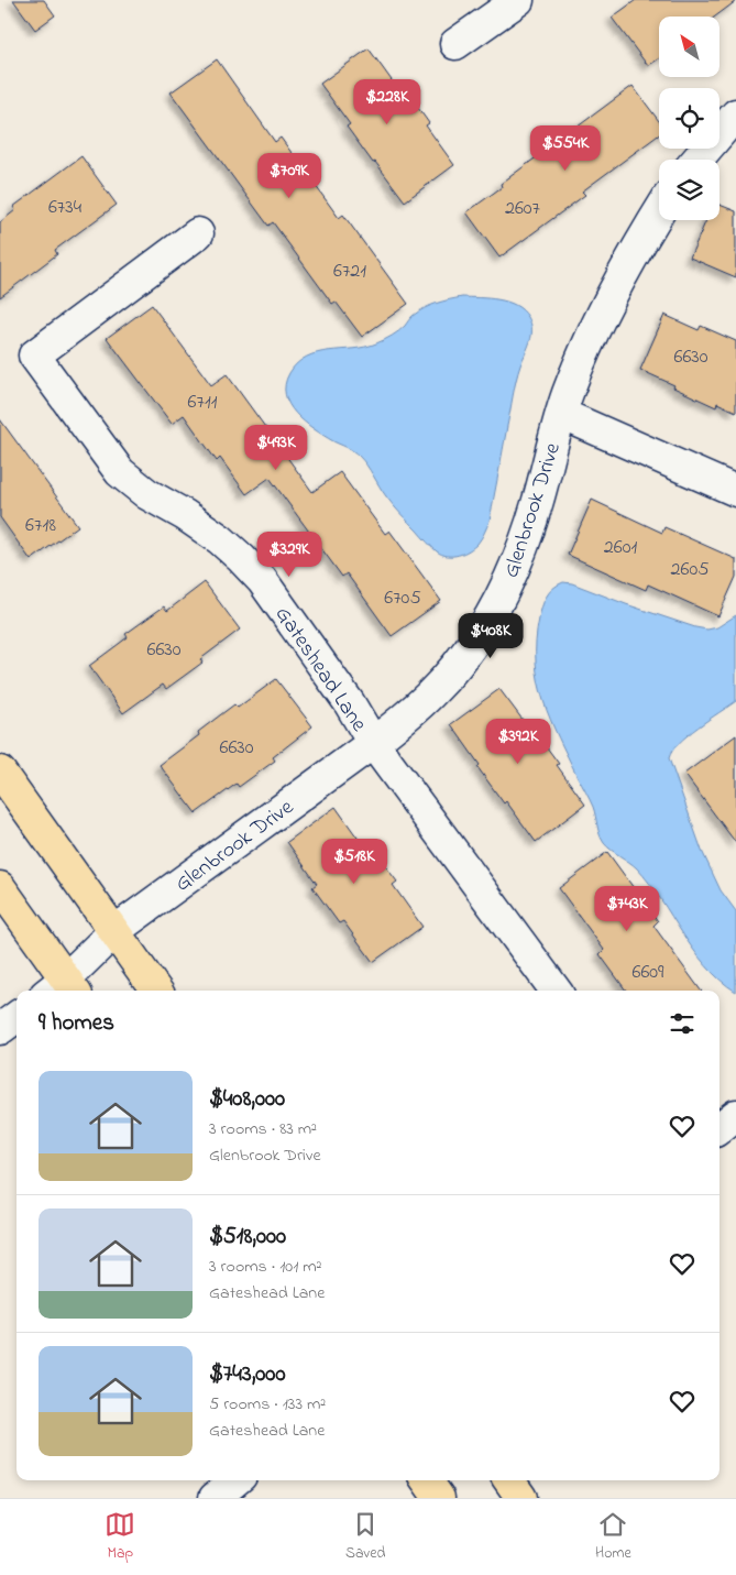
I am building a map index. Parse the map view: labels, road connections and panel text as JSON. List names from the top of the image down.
{
  "streets": {
    "street": ["Glenbrook Drive", "Gateshead Lane"]
  },
  "crossings": [
    ["Glenbrook Drive", "Gateshead Lane"]
  ],
  "house_numbers": [
    "6734",
    "2607",
    "6721",
    "6630",
    "6711",
    "6718",
    "2601",
    "2605",
    "6705",
    "6630",
    "6630",
    "6609"
  ],
  "north": "top left",
  "page": {
    "price": [
      "$228K",
      "$554K",
      "$709K",
      "$493K",
      "$329K",
      "$408K",
      "$392K",
      "$518K",
      "$743K"
    ],
    "heading": "9 homes",
    "list": [
      {
        "name": "$408,000",
        "note": "3 rooms · 83 m² · Glenbrook Drive"
      },
      {
        "name": "$518,000",
        "note": "3 rooms · 101 m² · Gateshead Lane"
      },
      {
        "name": "$743,000",
        "note": "5 rooms · 133 m² · Gateshead Lane"
      }
    ],
    "tabs": ["Map", "Saved", "Home"]
  }
}
